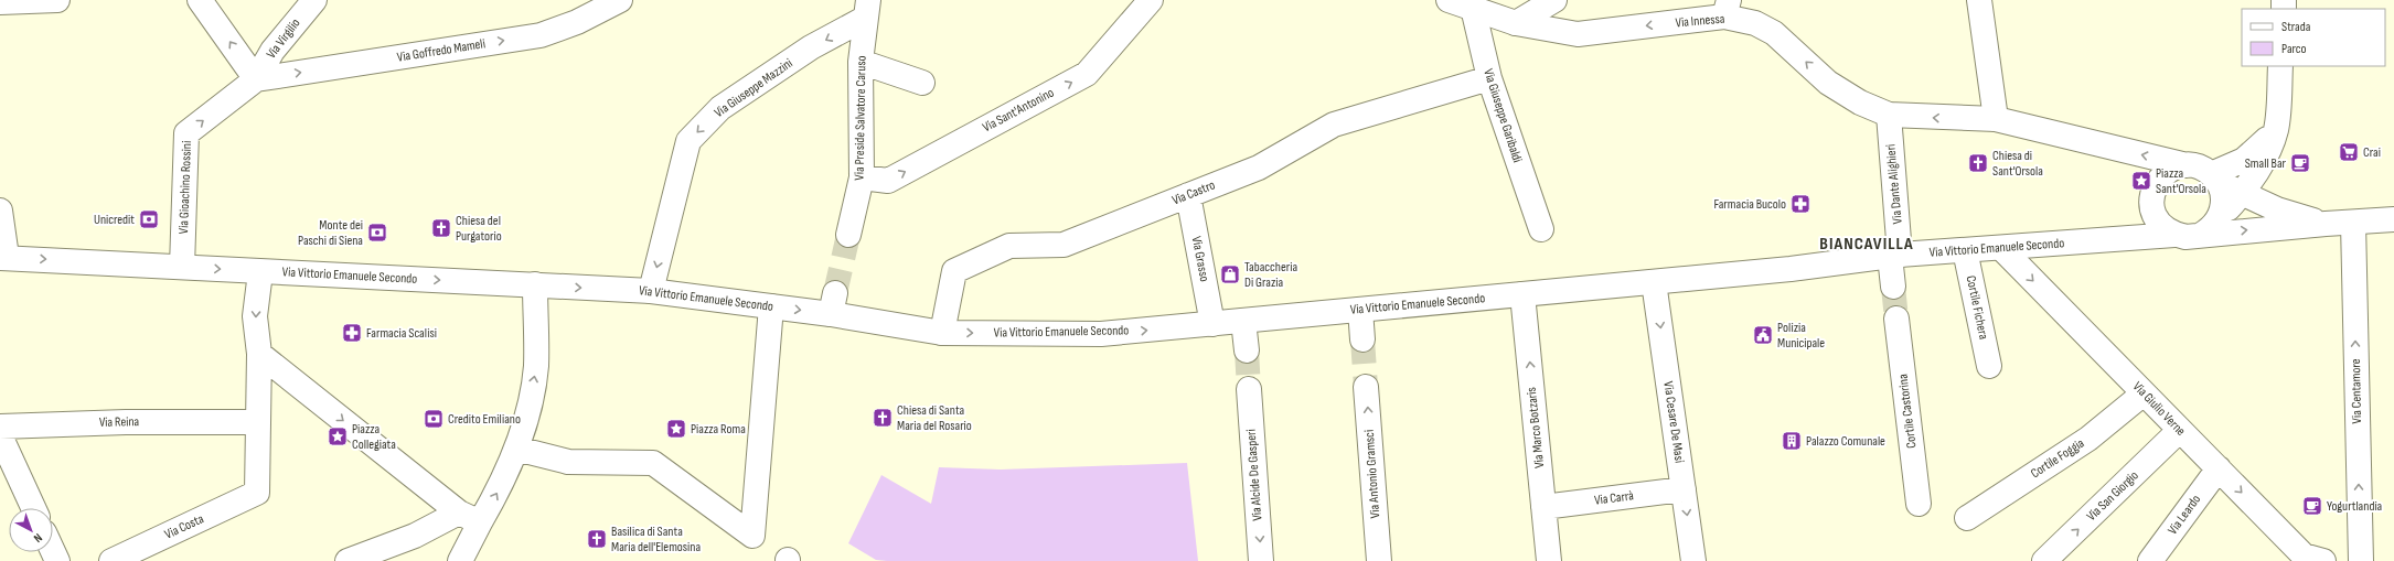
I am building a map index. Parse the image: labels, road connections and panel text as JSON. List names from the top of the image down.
{
  "streets": {
    "street": [
      "Via Innessa",
      "Via Virgilio",
      "Via Goffredo Mameli",
      "Via Giuseppe Mazzini",
      "Via Sant'Antonino",
      "Via Giuseppe Garibaldi",
      "Via Preside Salvatore Caruso",
      "Via Dante Alighieri",
      "Via Gioachino Rossini",
      "Via Castro",
      "Via Vittorio Emanuele Secondo",
      "Via Grasso",
      "Cortile Fichera",
      "Via Centamore",
      "Via Giulio Verne",
      "Cortile Castorina",
      "Via Reina",
      "Via Cesare De Masi",
      "Via Marco Botzaris",
      "Cortile Foggia",
      "Via Antonio Gramsci",
      "Via Alcide De Gasperi",
      "Via San Giorgio",
      "Via Carrà",
      "Via Leardo",
      "Via Costa"
    ]
  },
  "crossings": [
    ["Via Innessa", "Via Giuseppe Garibaldi"],
    ["Via Innessa", "Via Dante Alighieri"],
    ["Via Innessa", "Via Vittorio Emanuele Secondo"],
    ["Via Virgilio", "Via Goffredo Mameli"],
    ["Via Virgilio", "Via Gioachino Rossini"],
    ["Via Goffredo Mameli", "Via Gioachino Rossini"],
    ["Via Giuseppe Mazzini", "Via Preside Salvatore Caruso"],
    ["Via Giuseppe Mazzini", "Via Vittorio Emanuele Secondo"],
    ["Via Sant'Antonino", "Via Preside Salvatore Caruso"],
    ["Via Giuseppe Garibaldi", "Via Castro"],
    ["Via Dante Alighieri", "Via Vittorio Emanuele Secondo"],
    ["Via Gioachino Rossini", "Via Vittorio Emanuele Secondo"],
    ["Via Castro", "Via Vittorio Emanuele Secondo"],
    ["Via Castro", "Via Grasso"],
    ["Via Vittorio Emanuele Secondo", "Via Grasso"],
    ["Via Vittorio Emanuele Secondo", "Cortile Fichera"],
    ["Via Vittorio Emanuele Secondo", "Via Giulio Verne"],
    ["Via Vittorio Emanuele Secondo", "Via Cesare De Masi"],
    ["Via Vittorio Emanuele Secondo", "Via Marco Botzaris"],
    ["Via Giulio Verne", "Cortile Foggia"],
    ["Via Giulio Verne", "Via San Giorgio"],
    ["Via Giulio Verne", "Via Leardo"],
    ["Via Reina", "Via Costa"],
    ["Via Cesare De Masi", "Via Carrà"],
    ["Via Marco Botzaris", "Via Carrà"]
  ],
  "one_way": [
    "Via Innessa",
    "Via Goffredo Mameli",
    "Via Giuseppe Mazzini",
    "Via Sant'Antonino",
    "Via Gioachino Rossini",
    "Via Vittorio Emanuele Secondo",
    "Via Centamore",
    "Via Giulio Verne",
    "Via Cesare De Masi",
    "Via Marco Botzaris",
    "Via Antonio Gramsci",
    "Via Alcide De Gasperi",
    "Via San Giorgio"
  ],
  "districts": ["BIANCAVILLA"],
  "places": {
    "supermarket": ["Crai"],
    "church": [
      "Chiesa di Sant'Orsola",
      "Chiesa del Purgatorio",
      "Chiesa di Santa Maria del Rosario",
      "Basilica di Santa Maria dell'Elemosina"
    ],
    "cafe": ["Small Bar", "Yogurtlandia"],
    "place": ["Piazza Sant'Orsola", "Piazza Roma", "Piazza Collegiata"],
    "pharmacy": ["Farmacia Bucolo", "Farmacia Scalisi"],
    "bank": ["Unicredit", "Monte dei Paschi di Siena", "Credito Emiliano"],
    "shop": ["Tabaccheria Di Grazia"],
    "public building": ["Polizia Municipale"],
    "building": ["Palazzo Comunale"]
  },
  "legend": ["Strada", "Parco"],
  "north": "bottom right"
}
